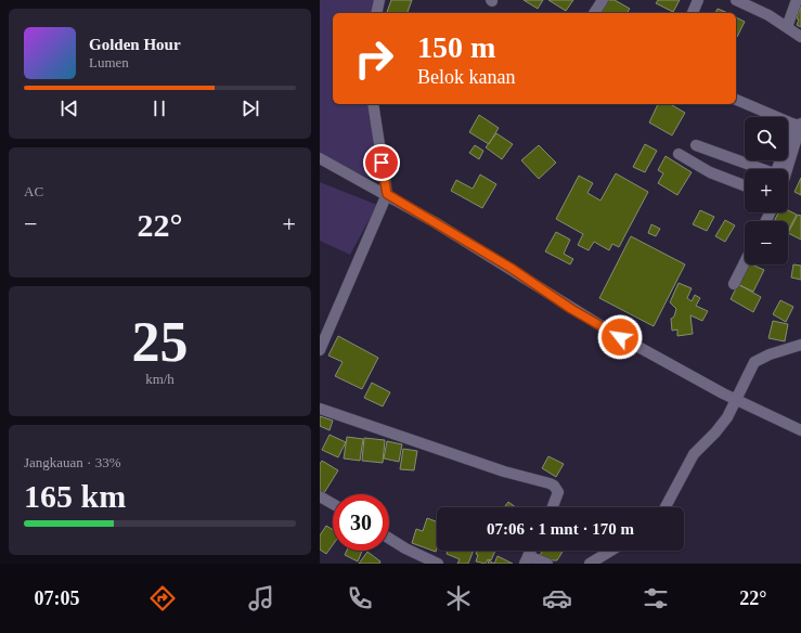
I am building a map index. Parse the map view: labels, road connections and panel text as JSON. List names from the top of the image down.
{
  "page": {
    "turn": ["150 m", "Belok kanan"],
    "song": ["Golden Hour", "Lumen"],
    "map_buttons": ["+", "−"],
    "tile": [
      "AC",
      ["25", "km/h"],
      ["Jangkauan · 33%", "165 km"]
    ],
    "heat": ["−", "22°", "+"],
    "limit": "30",
    "trip": "07:06 · 1 mnt · 170 m",
    "tabs": ["07:05", "22°"]
  }
}
